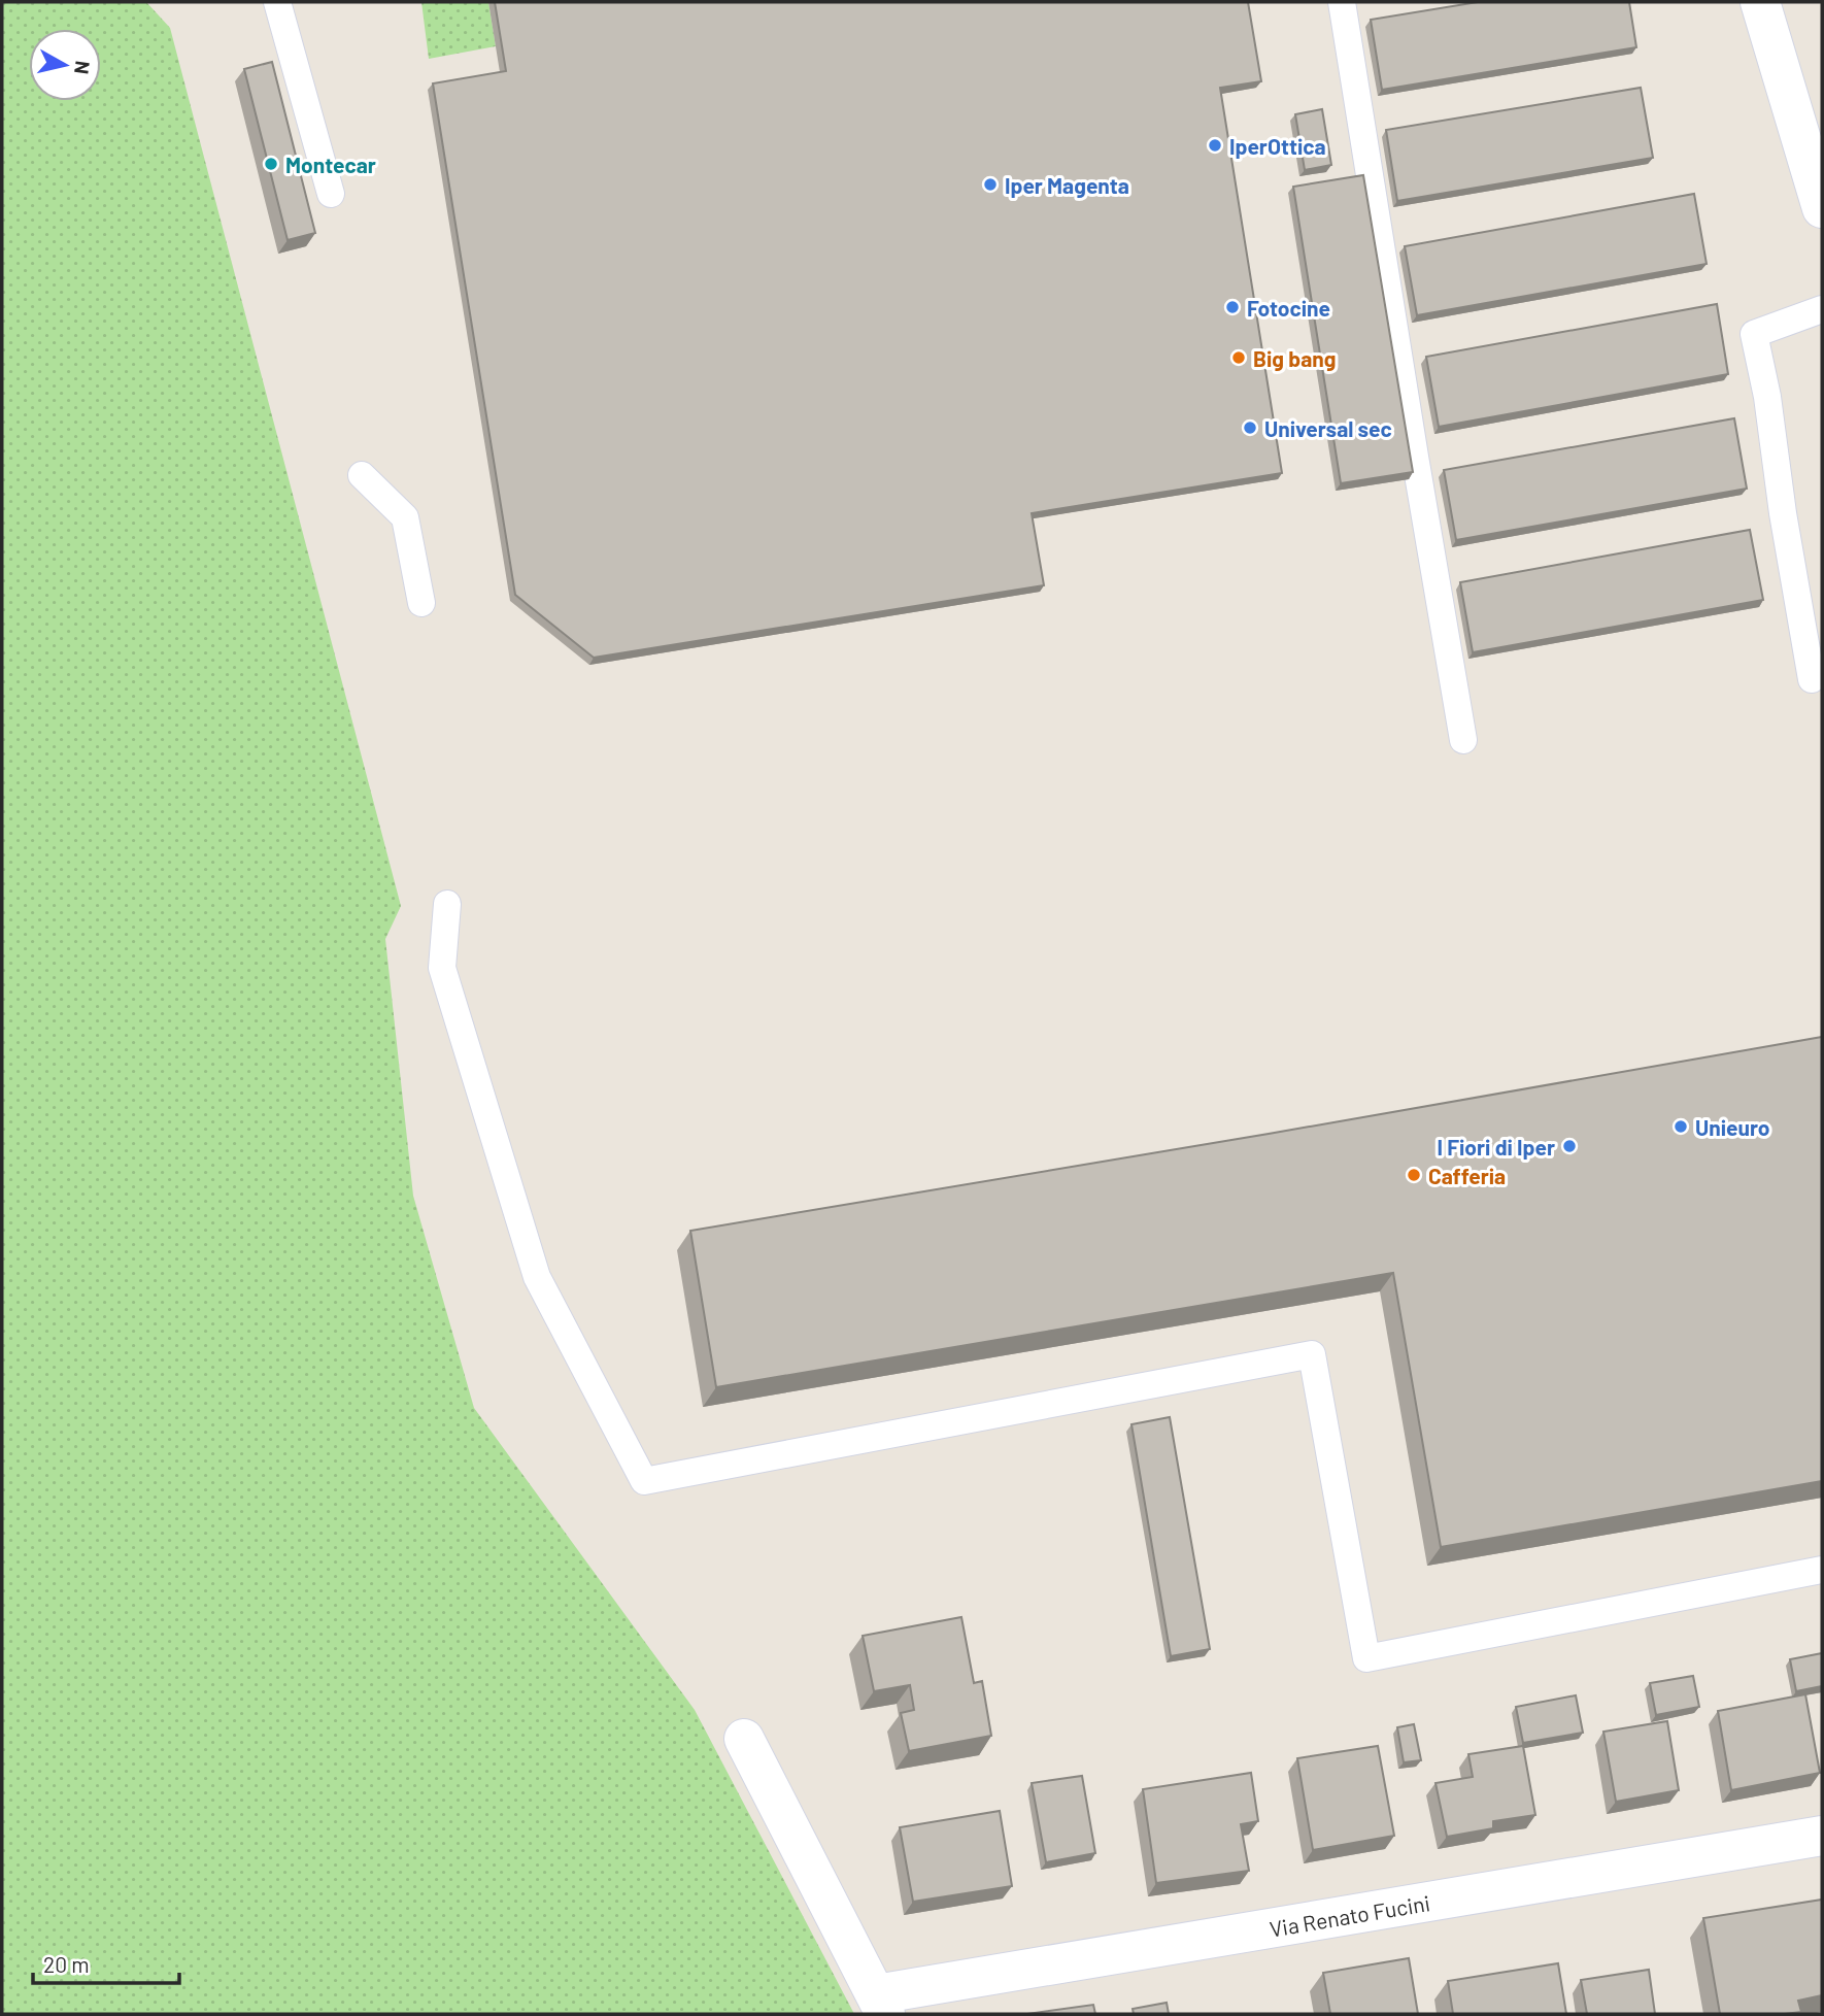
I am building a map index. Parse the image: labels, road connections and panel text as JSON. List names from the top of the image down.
{
  "streets": {
    "street": ["Via Renato Fucini"]
  },
  "places": [
    "IperOttica",
    "Montecar",
    "Iper Magenta",
    "Fotocine",
    "Big bang",
    "Universal sec",
    "Unieuro",
    "I Fiori di Iper",
    "Cafferia"
  ],
  "scale_bar": "20 m",
  "north": "right"
}
